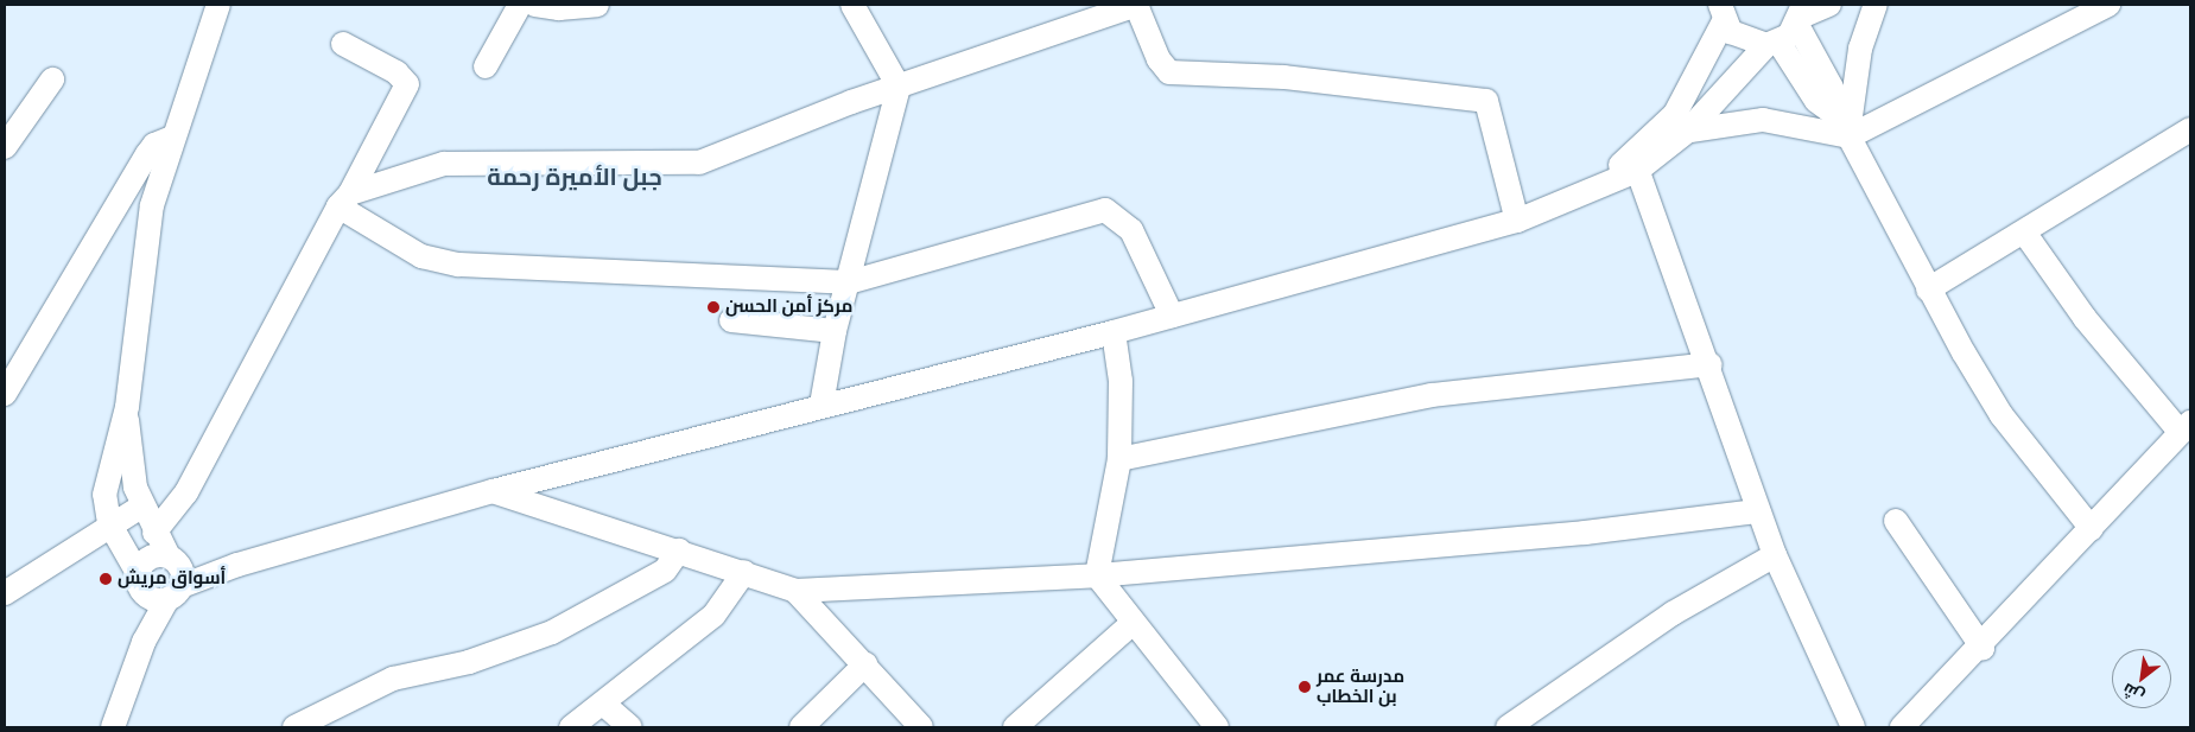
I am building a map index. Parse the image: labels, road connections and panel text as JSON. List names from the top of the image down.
{
  "districts": ["جبل الأميرة رحمة"],
  "places": ["مركز أمن الحسن", "أسواق مريش", "مدرسة عمر بن الخطاب"],
  "north": "bottom left"
}
